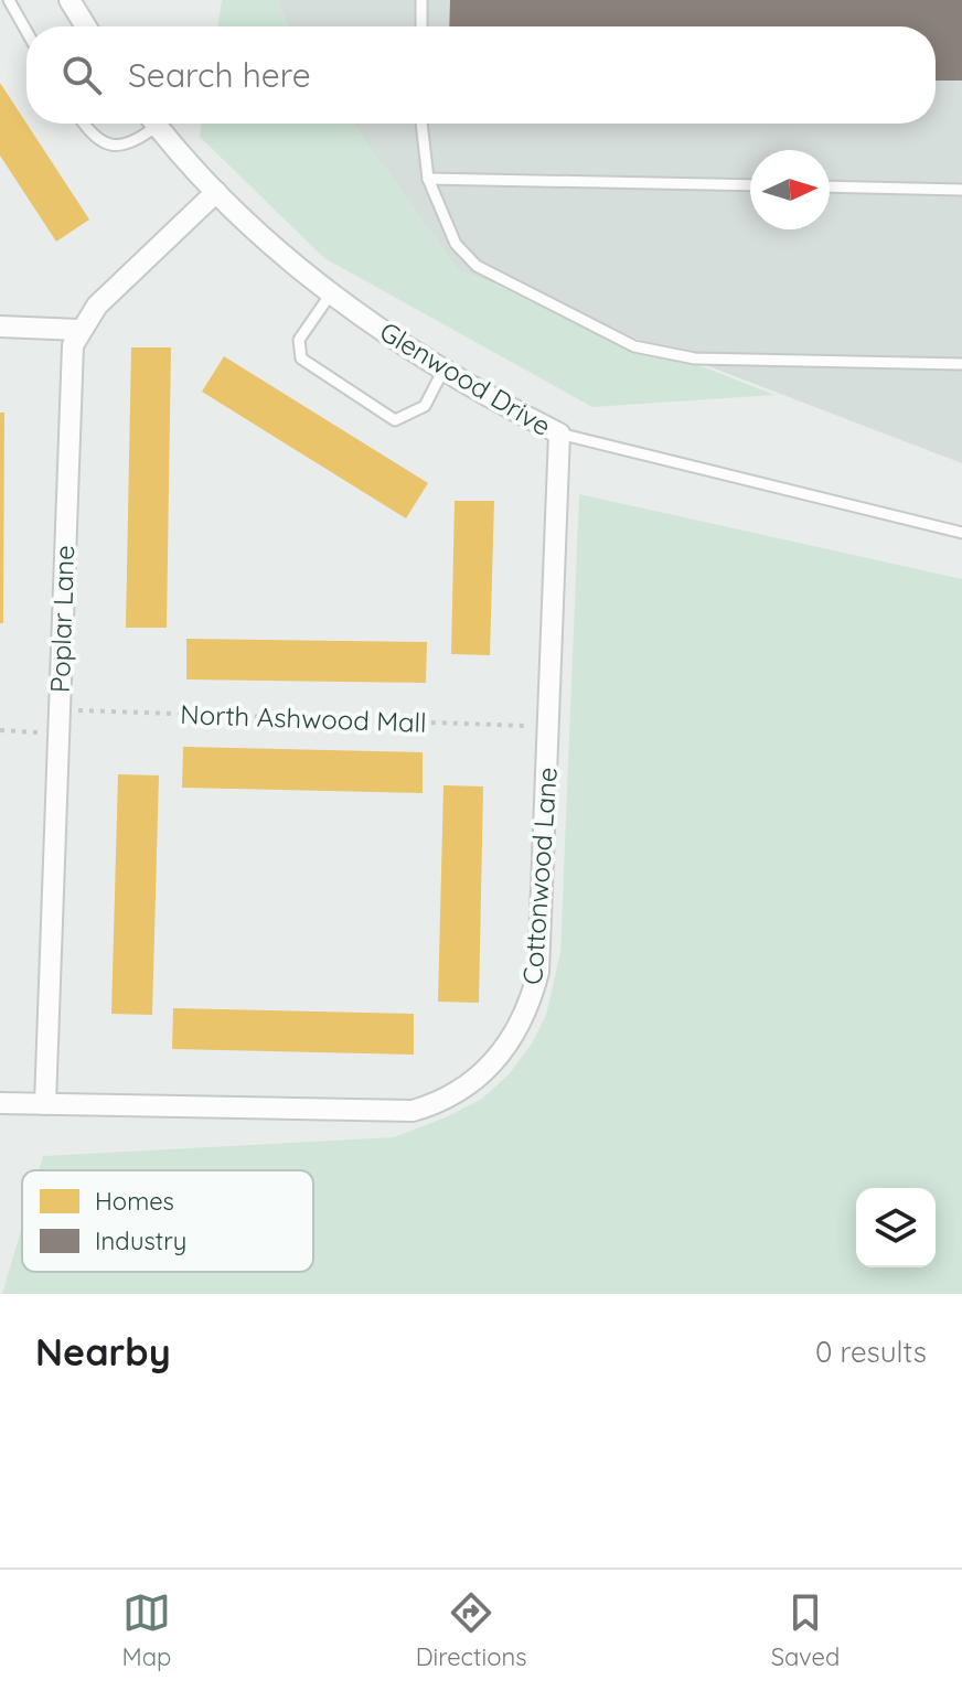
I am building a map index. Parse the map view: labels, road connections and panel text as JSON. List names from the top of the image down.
{
  "streets": {
    "street": ["Glenwood Drive", "Poplar Lane", "Cottonwood Lane"],
    "path": ["North Ashwood Mall"]
  },
  "crossings": [
    ["Glenwood Drive", "Poplar Lane"],
    ["Glenwood Drive", "Cottonwood Lane"],
    ["Poplar Lane", "North Ashwood Mall"],
    ["Poplar Lane", "Cottonwood Lane"],
    ["North Ashwood Mall", "Cottonwood Lane"]
  ],
  "legend": ["Homes", "Industry"],
  "north": "right",
  "page": {
    "search": "Search here",
    "heading": ["Nearby", "0 results"],
    "nav": ["Map", "Directions", "Saved"]
  }
}
